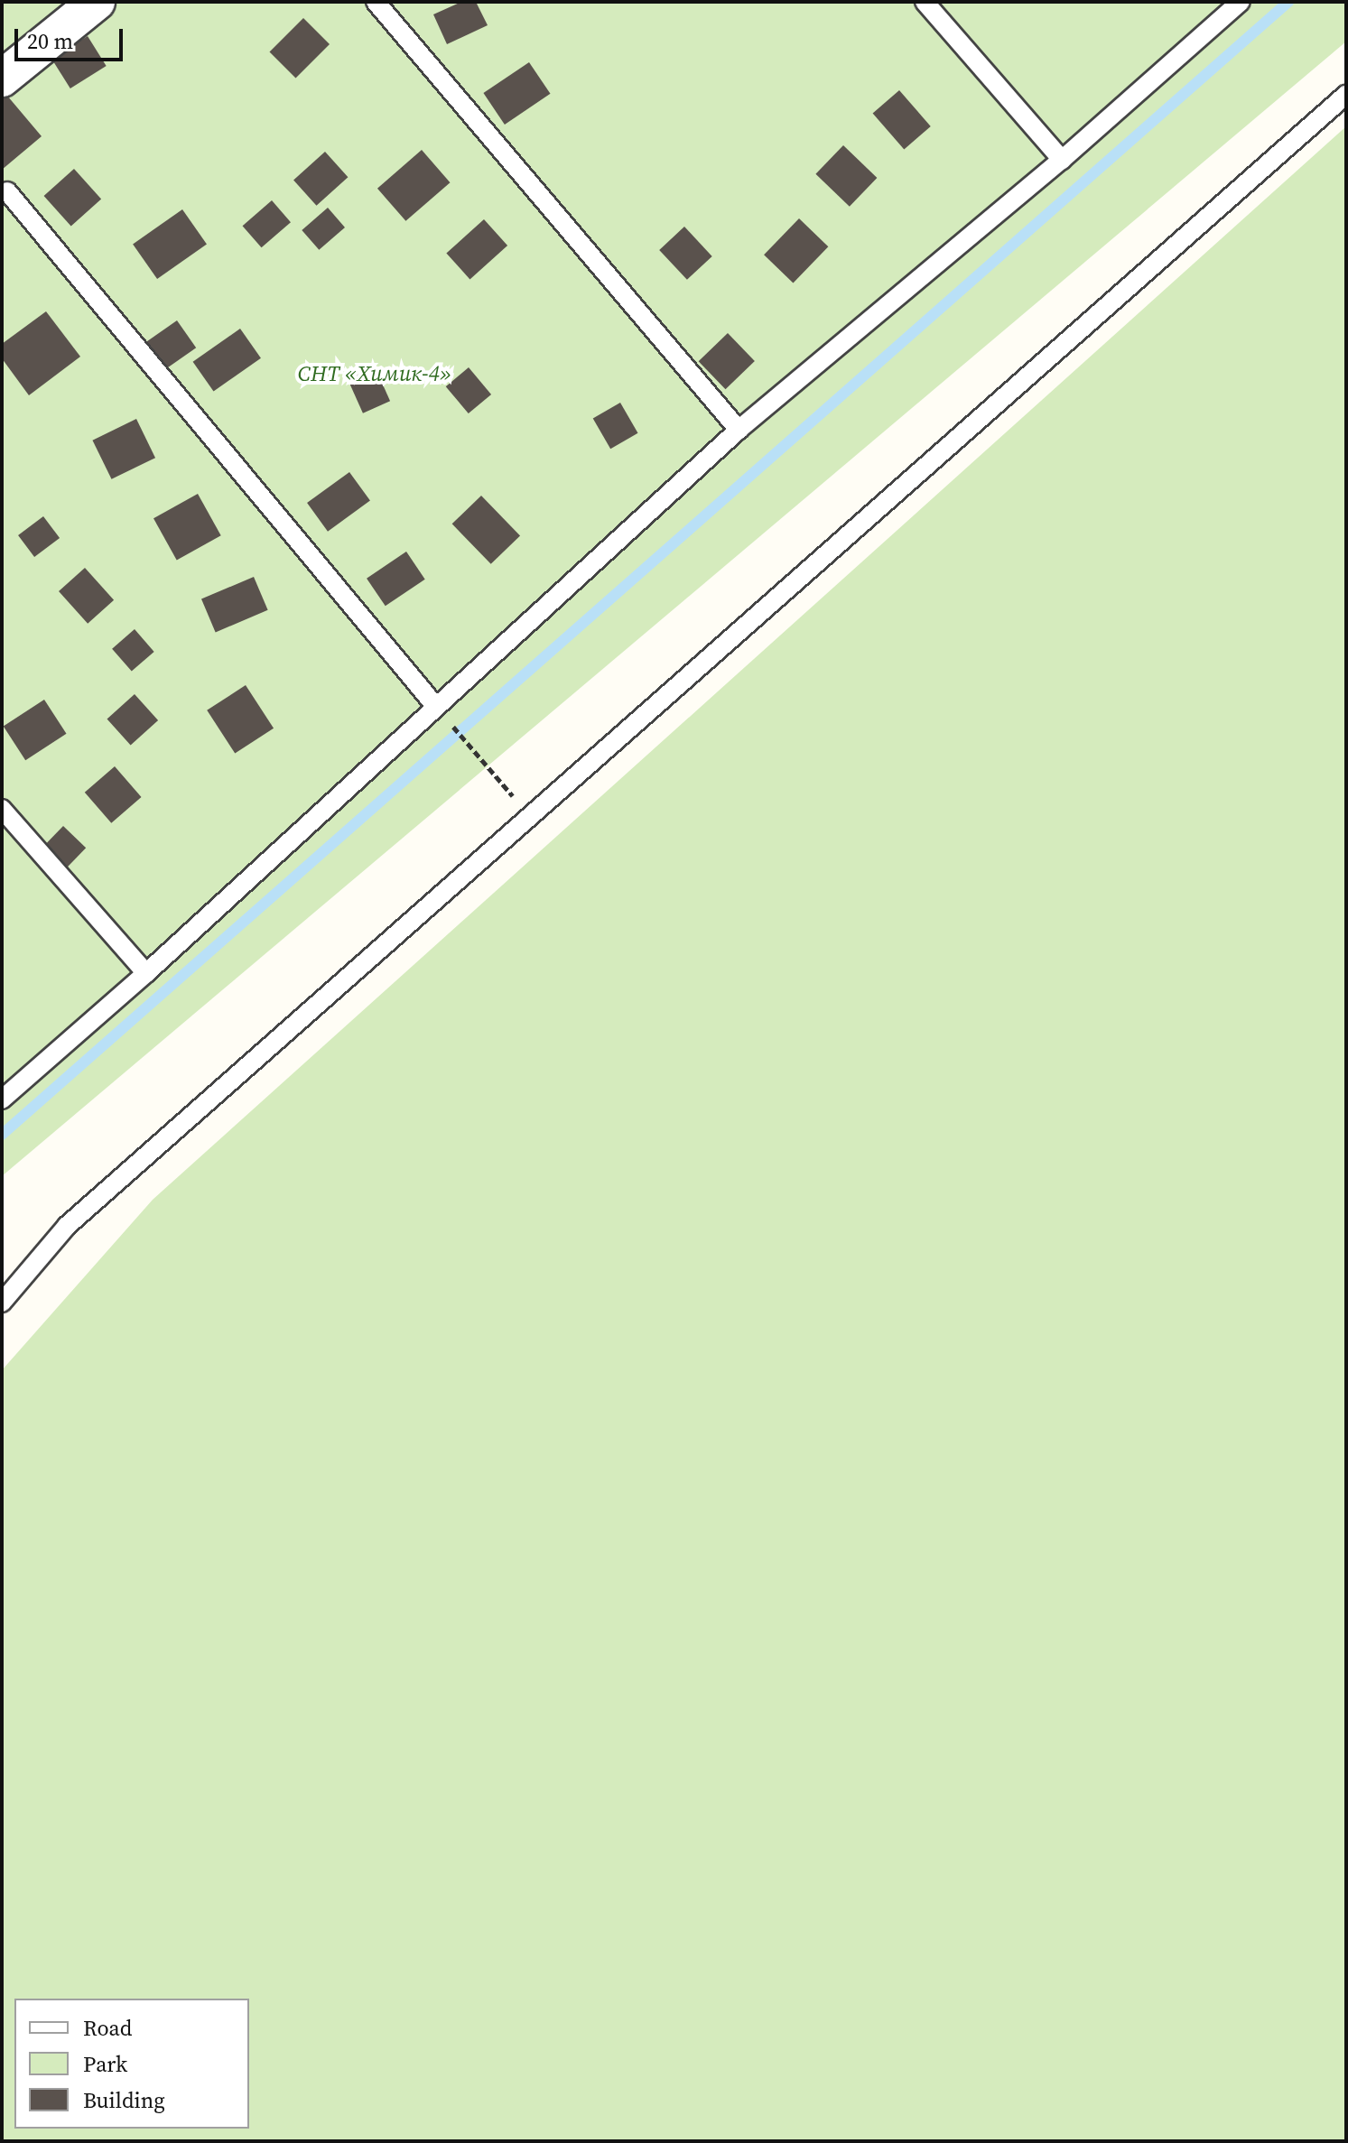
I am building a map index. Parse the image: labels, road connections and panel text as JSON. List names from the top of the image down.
{
  "parks": ["СНТ «Химик-4»"],
  "legend": ["Road", "Park", "Building"],
  "scale_bar": "20 m"
}
